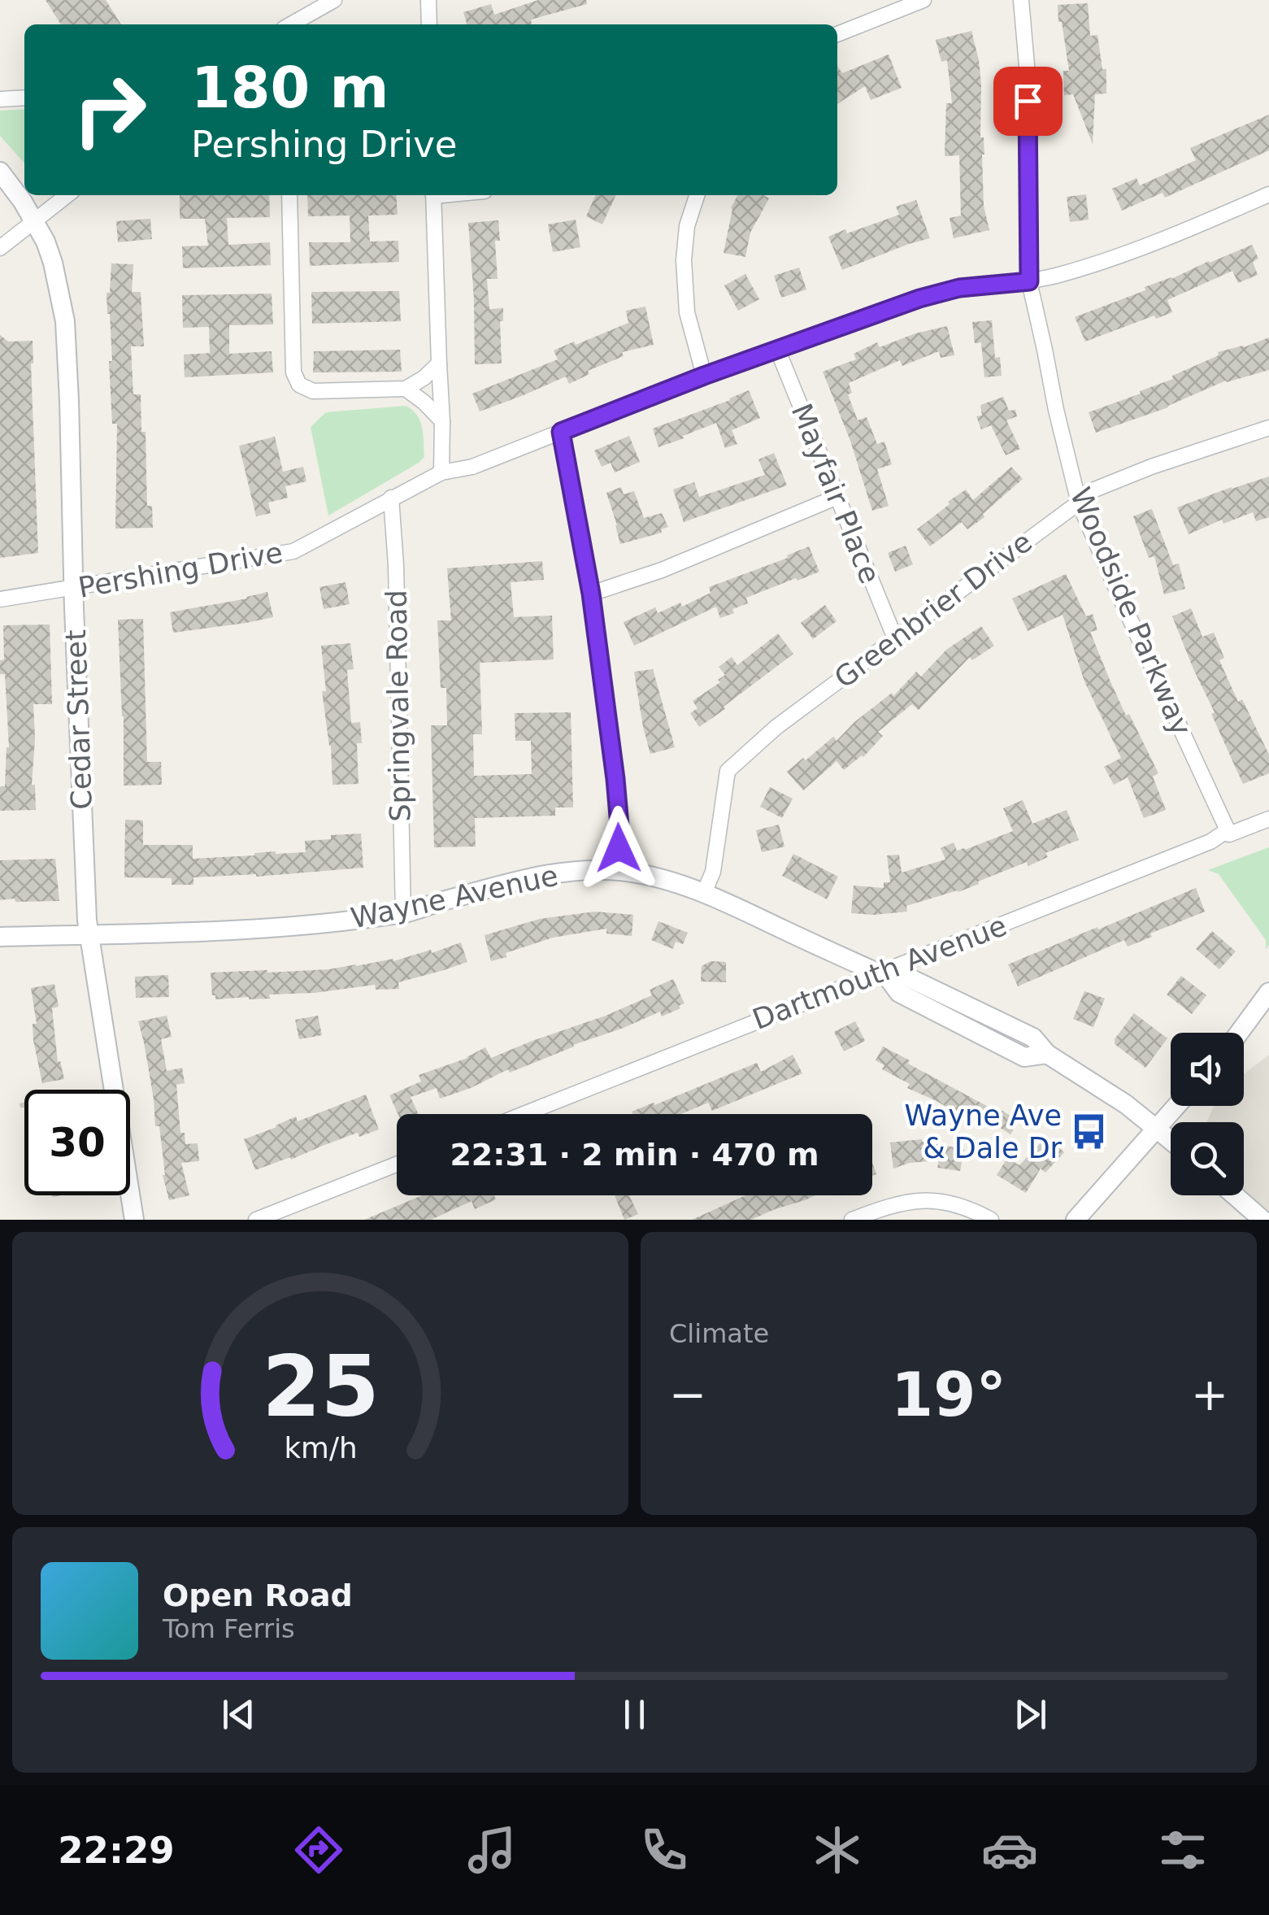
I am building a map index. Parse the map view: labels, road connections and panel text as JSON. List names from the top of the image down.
{
  "streets": {
    "street": [
      "Mayfair Place",
      "Pershing Drive",
      "Greenbrier Drive",
      "Woodside Parkway",
      "Springvale Road",
      "Cedar Street",
      "Wayne Avenue",
      "Dartmouth Avenue"
    ]
  },
  "crossings": [
    ["Mayfair Place", "Pershing Drive"],
    ["Mayfair Place", "Greenbrier Drive"],
    ["Pershing Drive", "Woodside Parkway"],
    ["Pershing Drive", "Springvale Road"],
    ["Pershing Drive", "Cedar Street"],
    ["Greenbrier Drive", "Woodside Parkway"],
    ["Greenbrier Drive", "Wayne Avenue"],
    ["Woodside Parkway", "Dartmouth Avenue"],
    ["Springvale Road", "Wayne Avenue"],
    ["Cedar Street", "Wayne Avenue"],
    ["Wayne Avenue", "Dartmouth Avenue"]
  ],
  "places": {
    "bus stop": ["Wayne Ave & Dale Dr"]
  },
  "page": {
    "turn": ["180 m", "Pershing Drive"],
    "limit": "30",
    "trip": "22:31 · 2 min · 470 m",
    "tile": "Climate",
    "heat": ["−", "19°", "+"],
    "song": ["Open Road", "Tom Ferris"],
    "tabs": "22:29",
    "gauge": ["25", "km/h"]
  }
}
